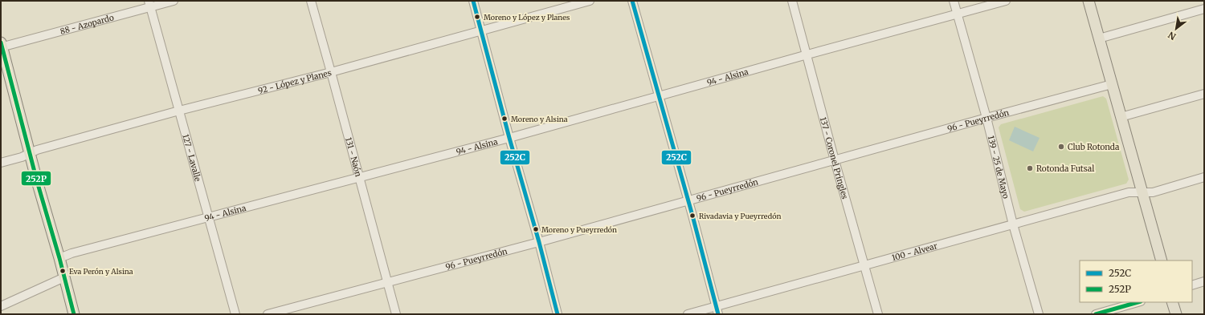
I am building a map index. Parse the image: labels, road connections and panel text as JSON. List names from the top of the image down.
{
  "streets": {
    "street": [
      "88 - Azopardo",
      "94 - Alsina",
      "92 - López y Planes",
      "96 - Pueyrredón",
      "131 - Naón",
      "127 - Lavalle",
      "137 - Coronel Pringles",
      "139 - 25 de Mayo",
      "100 - Alvear"
    ]
  },
  "crossings": [
    ["88 - Azopardo", "127 - Lavalle"],
    ["94 - Alsina", "131 - Naón"],
    ["94 - Alsina", "127 - Lavalle"],
    ["94 - Alsina", "137 - Coronel Pringles"],
    ["94 - Alsina", "139 - 25 de Mayo"],
    ["92 - López y Planes", "131 - Naón"],
    ["92 - López y Planes", "127 - Lavalle"],
    ["96 - Pueyrredón", "131 - Naón"],
    ["96 - Pueyrredón", "137 - Coronel Pringles"],
    ["96 - Pueyrredón", "139 - 25 de Mayo"],
    ["137 - Coronel Pringles", "100 - Alvear"],
    ["139 - 25 de Mayo", "100 - Alvear"]
  ],
  "places": [
    "Moreno y López y Planes",
    "Moreno y Alsina",
    "Club Rotonda",
    "Rotonda Futsal",
    "Rivadavia y Pueyrredón",
    "Moreno y Pueyrredón",
    "Eva Perón y Alsina"
  ],
  "lines": ["transit line 252C", "transit line 252P"],
  "legend": ["252C", "252P"],
  "north": "bottom left"
}
